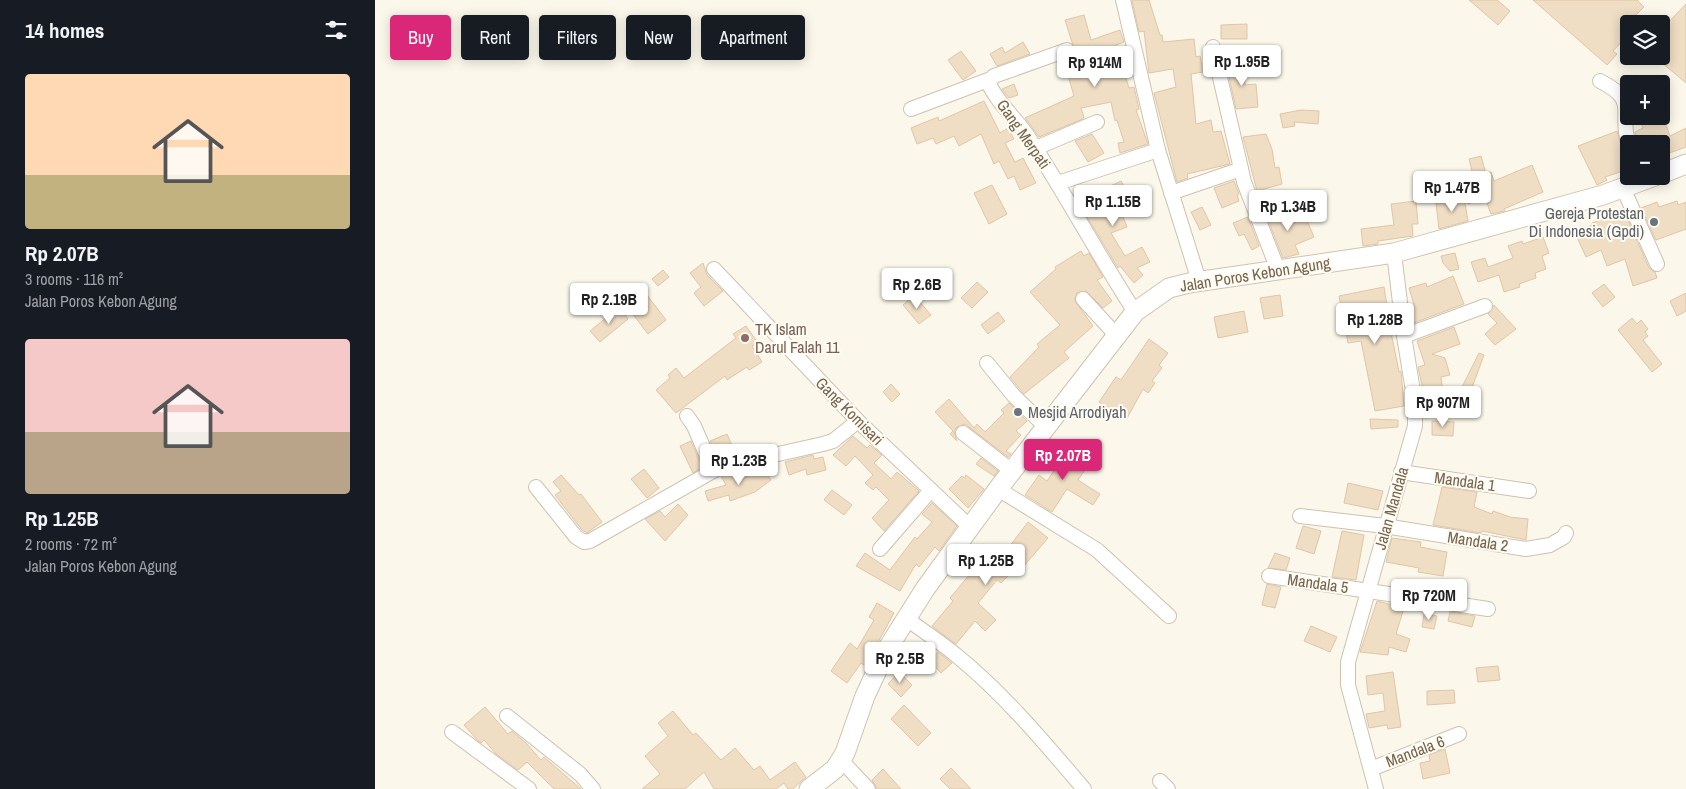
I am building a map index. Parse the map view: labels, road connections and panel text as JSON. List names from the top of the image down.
{
  "streets": {
    "main road": ["Jalan Poros Kebon Agung"],
    "street": [
      "Gang Merpati",
      "Gang Komisari",
      "Mandala 1",
      "Jalan Mandala",
      "Mandala 2",
      "Mandala 5",
      "Mandala 6"
    ]
  },
  "crossings": [
    ["Gang Merpati", "Jalan Poros Kebon Agung"],
    ["Jalan Poros Kebon Agung", "Gang Komisari"],
    ["Jalan Poros Kebon Agung", "Jalan Mandala"],
    ["Mandala 1", "Jalan Mandala"],
    ["Jalan Mandala", "Mandala 2"],
    ["Jalan Mandala", "Mandala 5"],
    ["Jalan Mandala", "Mandala 6"]
  ],
  "places": ["Gereja Protestan Di Indonesia (Gpdi)", "TK Islam Darul Falah 11", "Mesjid Arrodiyah"],
  "page": {
    "heading": "14 homes",
    "map_buttons": ["+", "−"],
    "chip": [
      "Buy",
      "Rent",
      "Filters",
      "New",
      "Apartment"
    ],
    "price": [
      "Rp 1.95B",
      "Rp 914M",
      "Rp 1.47B",
      "Rp 1.15B",
      "Rp 1.34B",
      "Rp 2.6B",
      "Rp 2.19B",
      "Rp 1.28B",
      "Rp 907M",
      "Rp 2.07B",
      "Rp 1.23B",
      "Rp 1.25B",
      "Rp 720M",
      "Rp 2.5B"
    ],
    "list": [
      {
        "name": "Rp 2.07B",
        "note": "3 rooms · 116 m² · Jalan Poros Kebon Agung"
      },
      {
        "name": "Rp 1.25B",
        "note": "2 rooms · 72 m² · Jalan Poros Kebon Agung"
      }
    ]
  }
}
